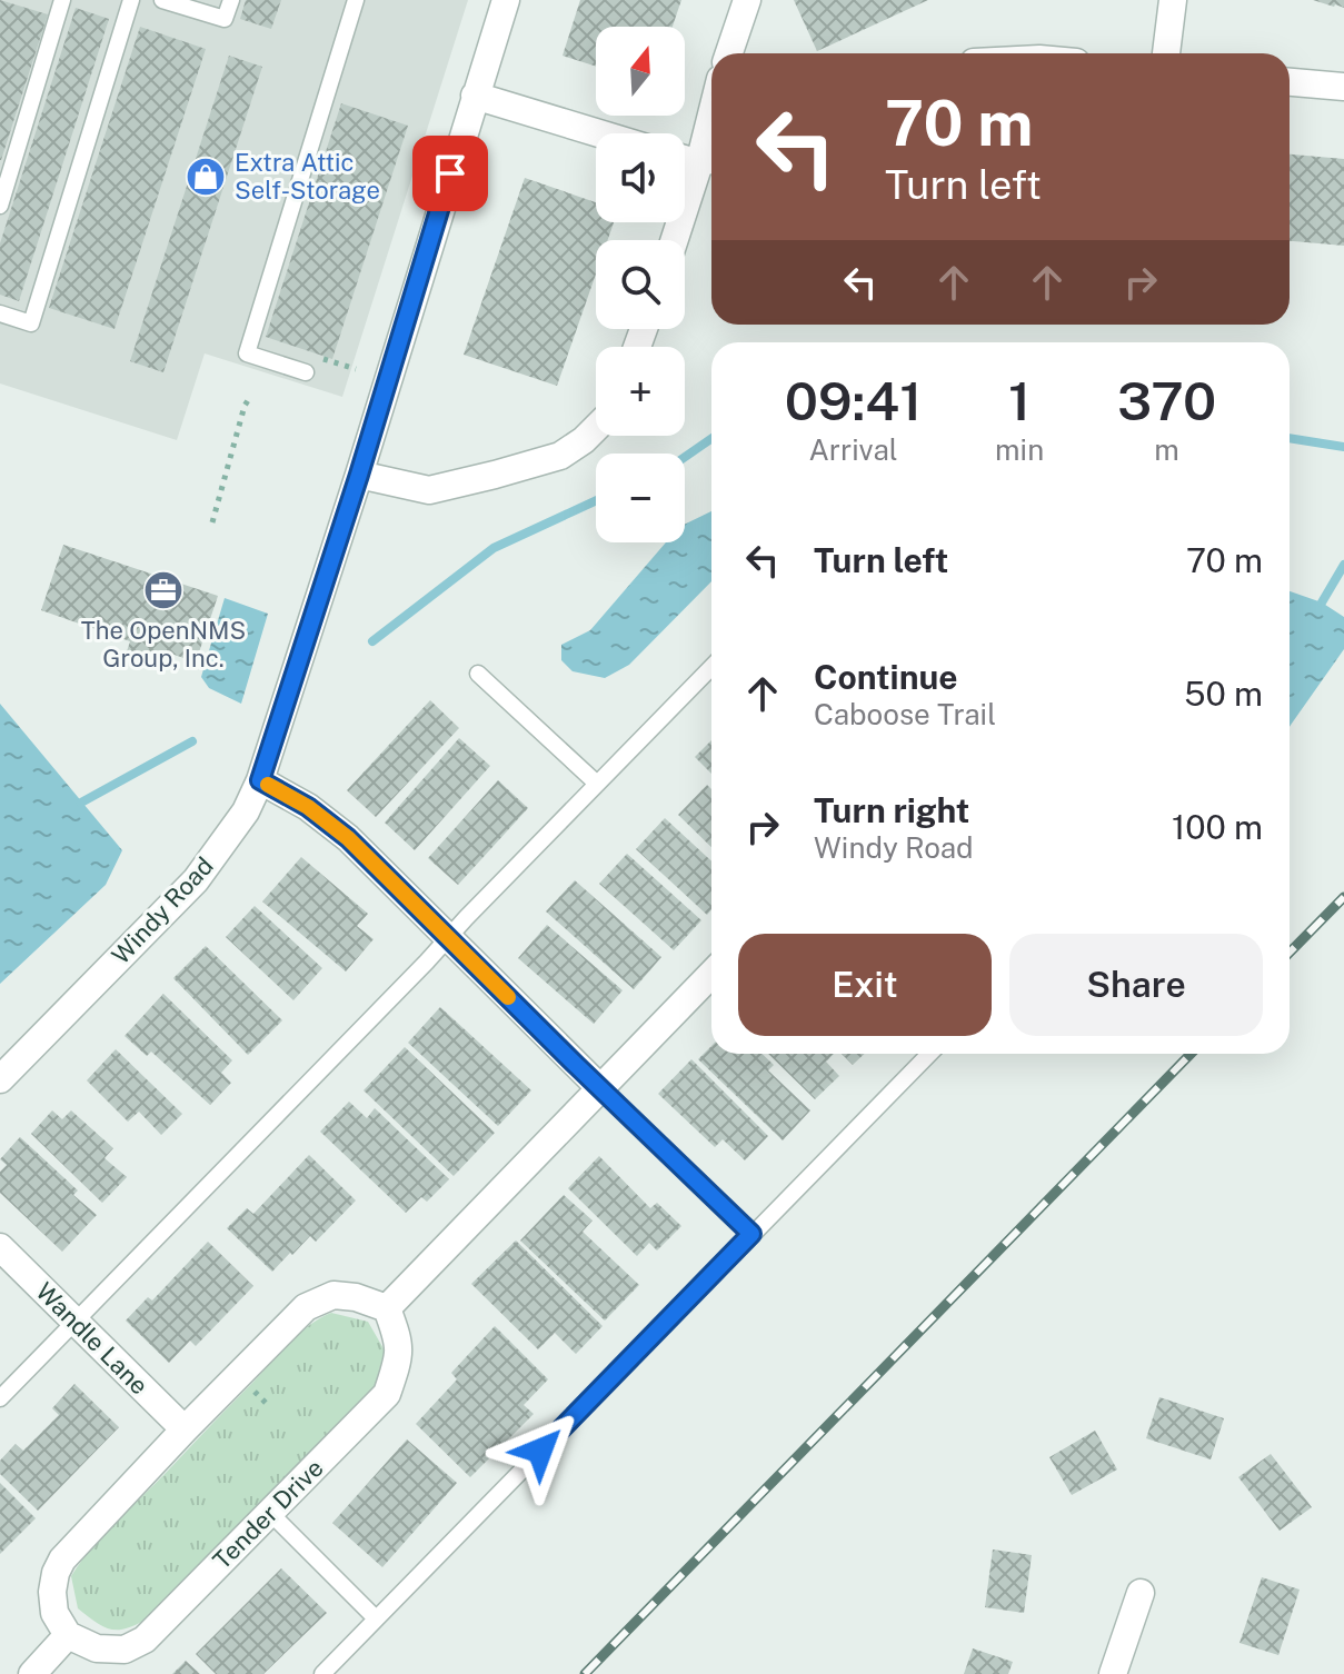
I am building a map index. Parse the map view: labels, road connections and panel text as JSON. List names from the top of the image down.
{
  "streets": {
    "street": ["Windy Road", "Wandle Lane", "Tender Drive"]
  },
  "places": {
    "shop": ["Extra Attic Self-Storage"],
    "office": ["The OpenNMS Group, Inc."]
  },
  "north": "top",
  "page": {
    "map_buttons": ["+", "−"],
    "turn": ["70 m", "Turn left"],
    "eta": [
      "09:41",
      "Arrival",
      "1",
      "min",
      "370",
      "m"
    ],
    "list": [
      {
        "name": "Turn left",
        "value": "70 m"
      },
      {
        "name": "Continue",
        "note": "Caboose Trail",
        "value": "50 m"
      },
      {
        "name": "Turn right",
        "note": "Windy Road",
        "value": "100 m"
      }
    ],
    "buttons": ["Exit", "Share"]
  }
}
